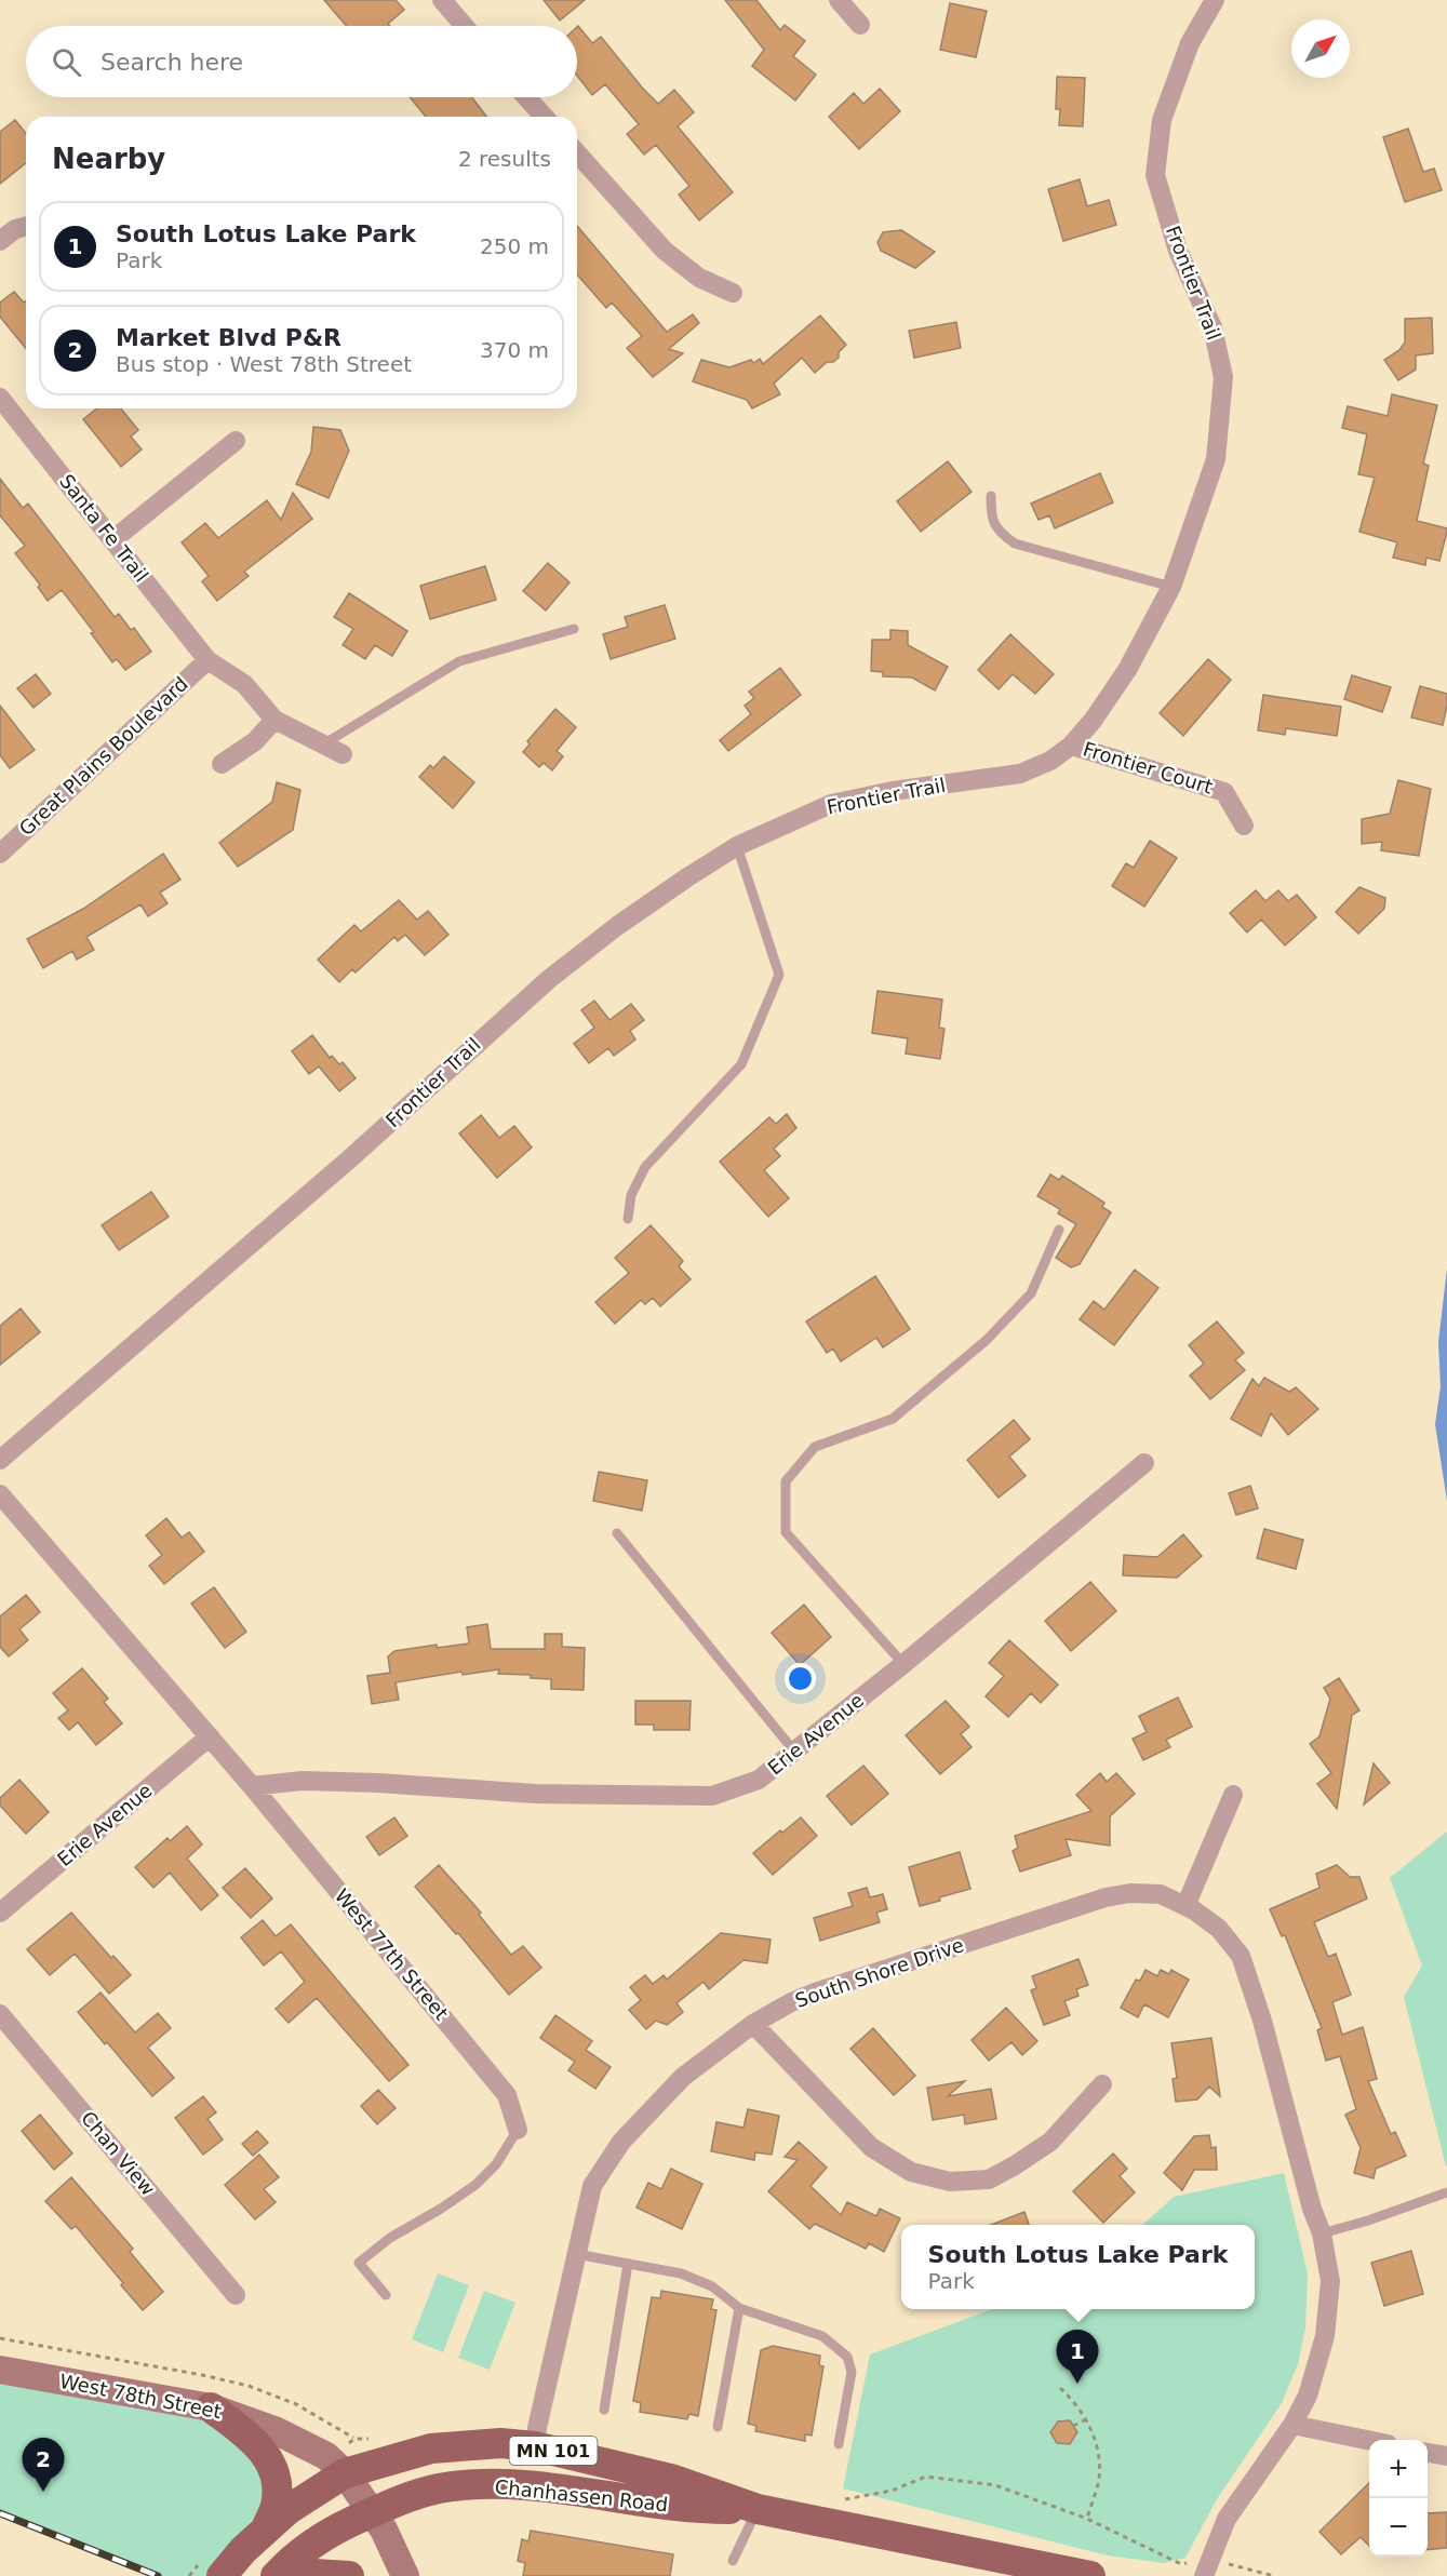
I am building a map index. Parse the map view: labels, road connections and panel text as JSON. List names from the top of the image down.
{
  "streets": {
    "main road": ["MN 101", "Chanhassen Road"],
    "street": [
      "Frontier Trail",
      "Santa Fe Trail",
      "Great Plains Boulevard",
      "Frontier Court",
      "Erie Avenue",
      "West 77th Street",
      "South Shore Drive",
      "Chan View",
      "West 78th Street"
    ]
  },
  "crossings": [
    ["Frontier Trail", "Frontier Court"],
    ["Santa Fe Trail", "Great Plains Boulevard"],
    ["Erie Avenue", "West 77th Street"],
    ["South Shore Drive", "Chanhassen Road"],
    ["West 78th Street", "Chanhassen Road"]
  ],
  "north": "top right",
  "page": {
    "search": "Search here",
    "heading": ["Nearby", "2 results"],
    "list": [
      {
        "mark": "1",
        "name": "South Lotus Lake Park",
        "note": "Park",
        "value": "250 m"
      },
      {
        "mark": "2",
        "name": "Market Blvd P&R",
        "note": "Bus stop · West 78th Street",
        "value": "370 m"
      }
    ],
    "popup": ["South Lotus Lake Park", "Park"],
    "pins": ["1", "2"],
    "map_buttons": ["+", "−"]
  }
}
